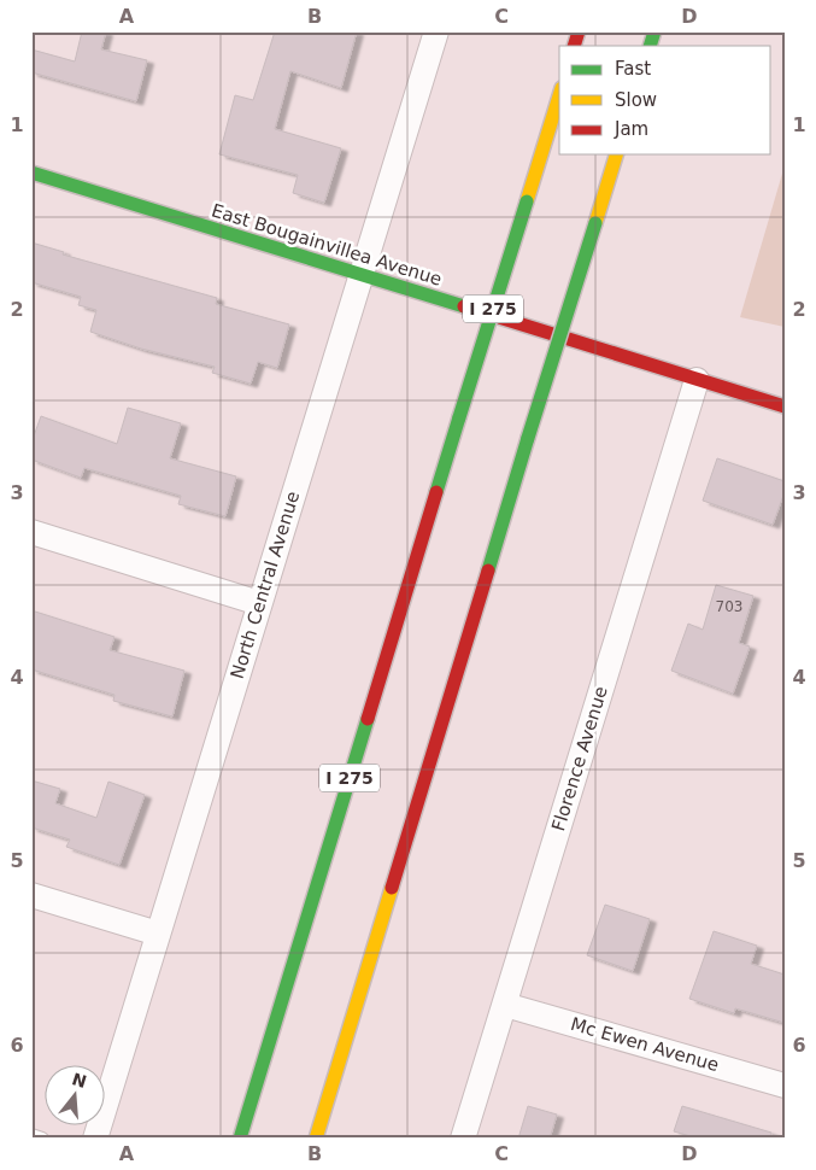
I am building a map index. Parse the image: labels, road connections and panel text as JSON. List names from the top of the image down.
{
  "streets": {
    "main road": ["East Bougainvillea Avenue", "I 275"],
    "street": ["North Central Avenue", "Florence Avenue", "Mc Ewen Avenue"]
  },
  "crossings": [
    ["East Bougainvillea Avenue", "North Central Avenue"],
    ["East Bougainvillea Avenue", "Florence Avenue"],
    ["Florence Avenue", "Mc Ewen Avenue"]
  ],
  "house_numbers": ["703"],
  "legend": ["Fast", "Slow", "Jam"],
  "north": "top",
  "grid": {
    "columns": [
      "A",
      "B",
      "C",
      "D"
    ],
    "rows": [
      "1",
      "2",
      "3",
      "4",
      "5",
      "6"
    ]
  }
}
